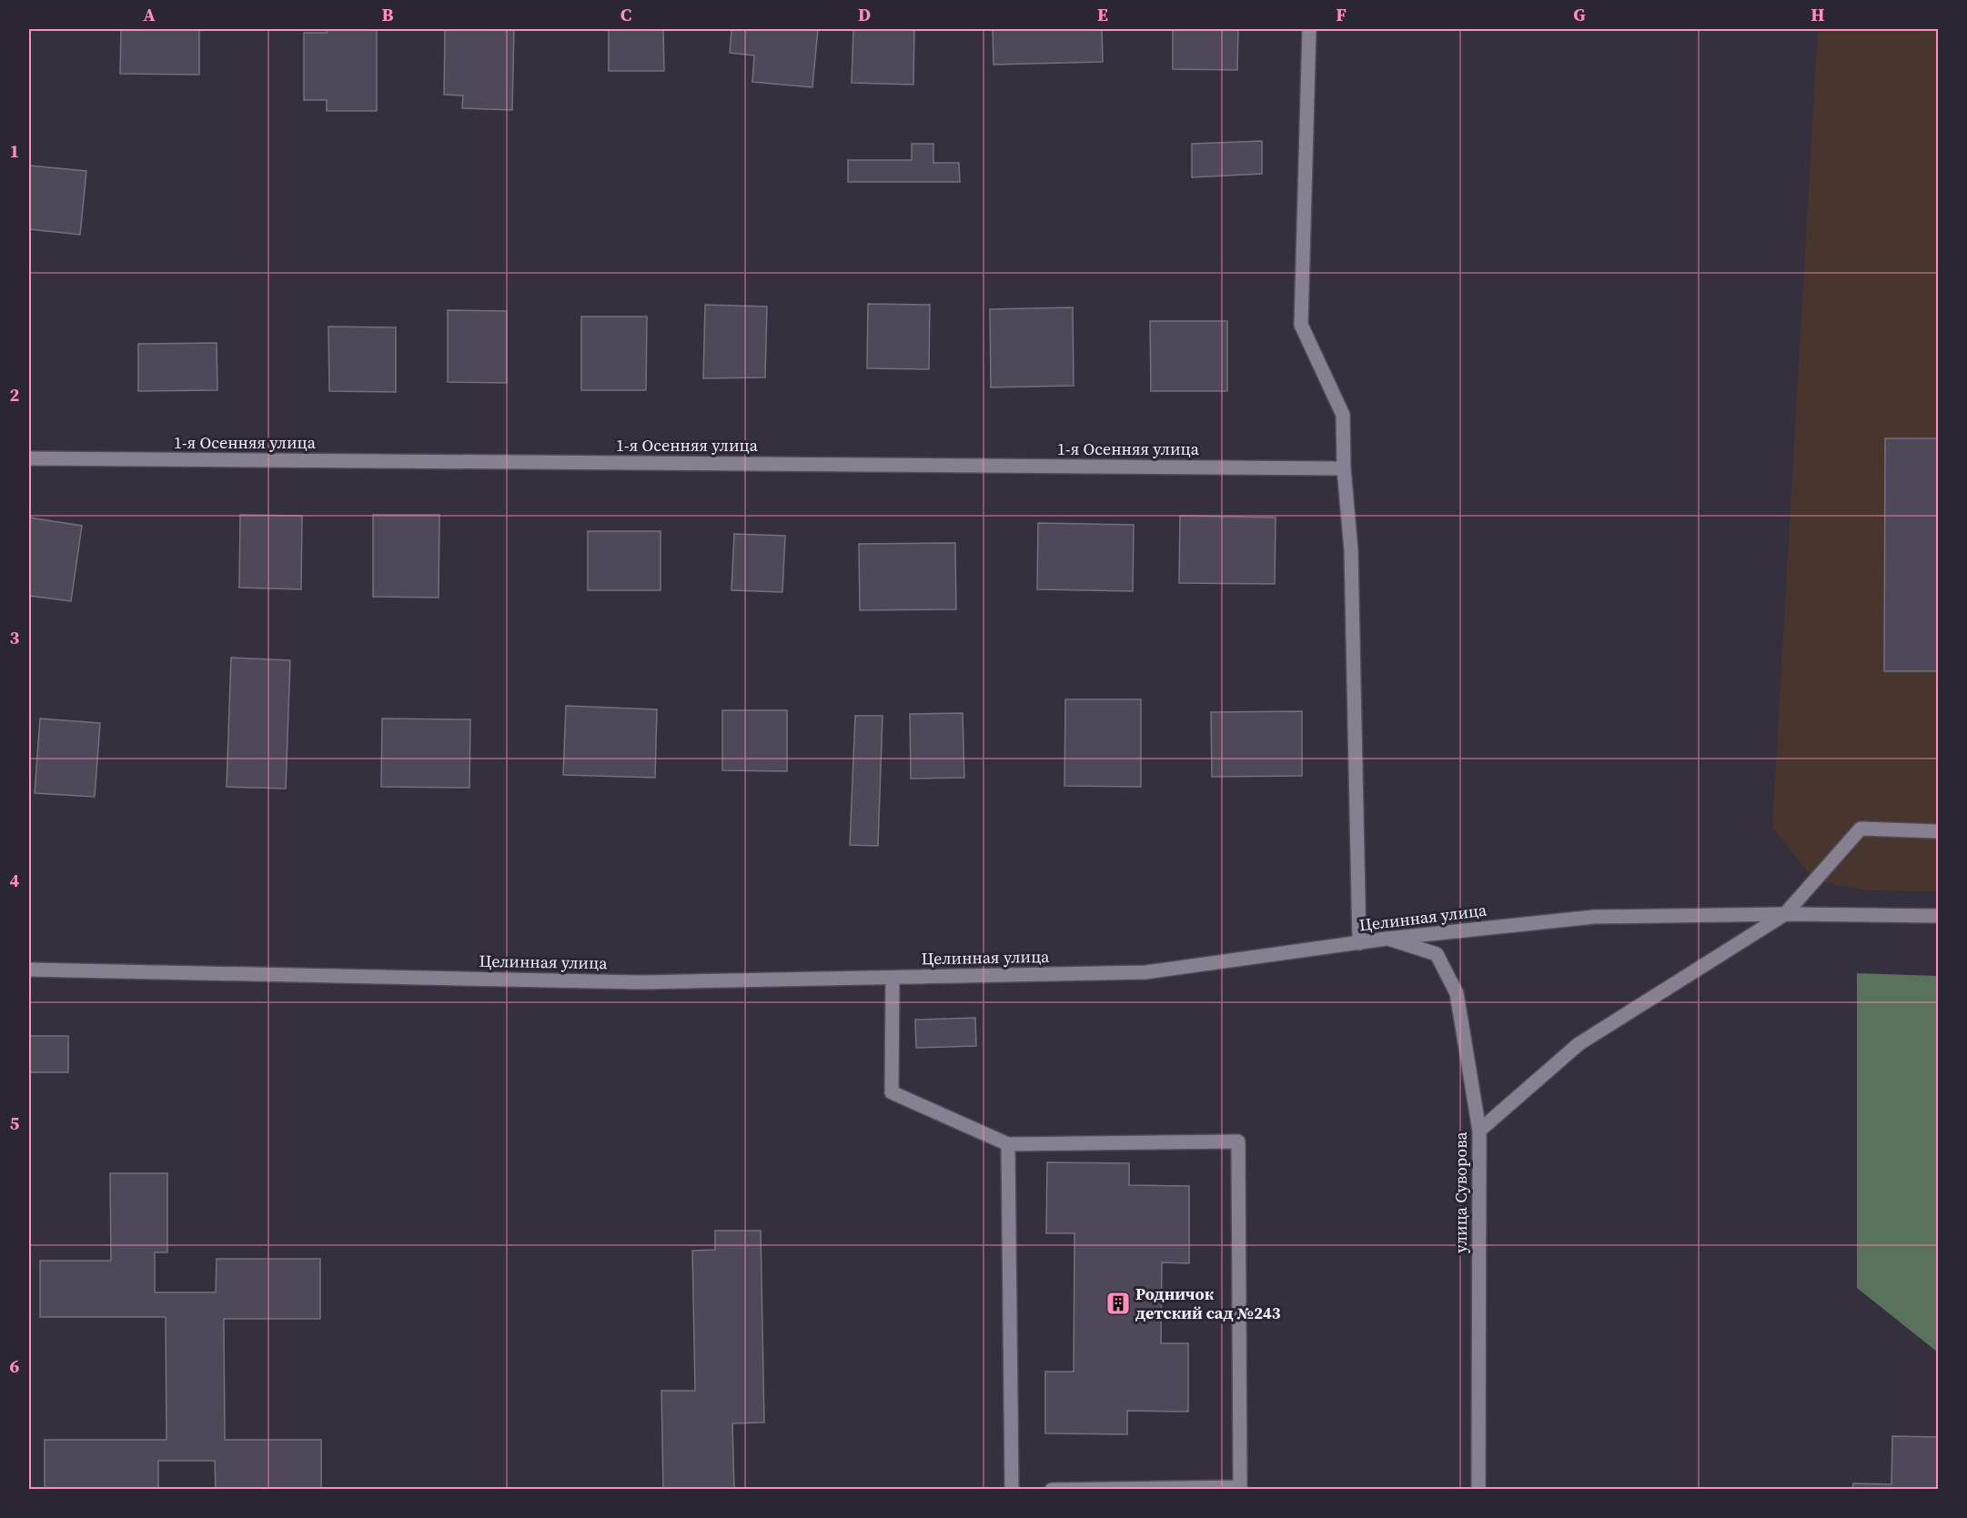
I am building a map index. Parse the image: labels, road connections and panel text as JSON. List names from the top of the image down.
{
  "streets": {
    "street": ["1-я Осенняя улица", "Целинная улица", "улица Суворова"]
  },
  "crossings": [
    ["Целинная улица", "улица Суворова"]
  ],
  "places": {
    "building": ["Родничок детский сад №243"]
  },
  "grid": {
    "columns": [
      "A",
      "B",
      "C",
      "D",
      "E",
      "F",
      "G",
      "H"
    ],
    "rows": [
      "1",
      "2",
      "3",
      "4",
      "5",
      "6"
    ]
  }
}
